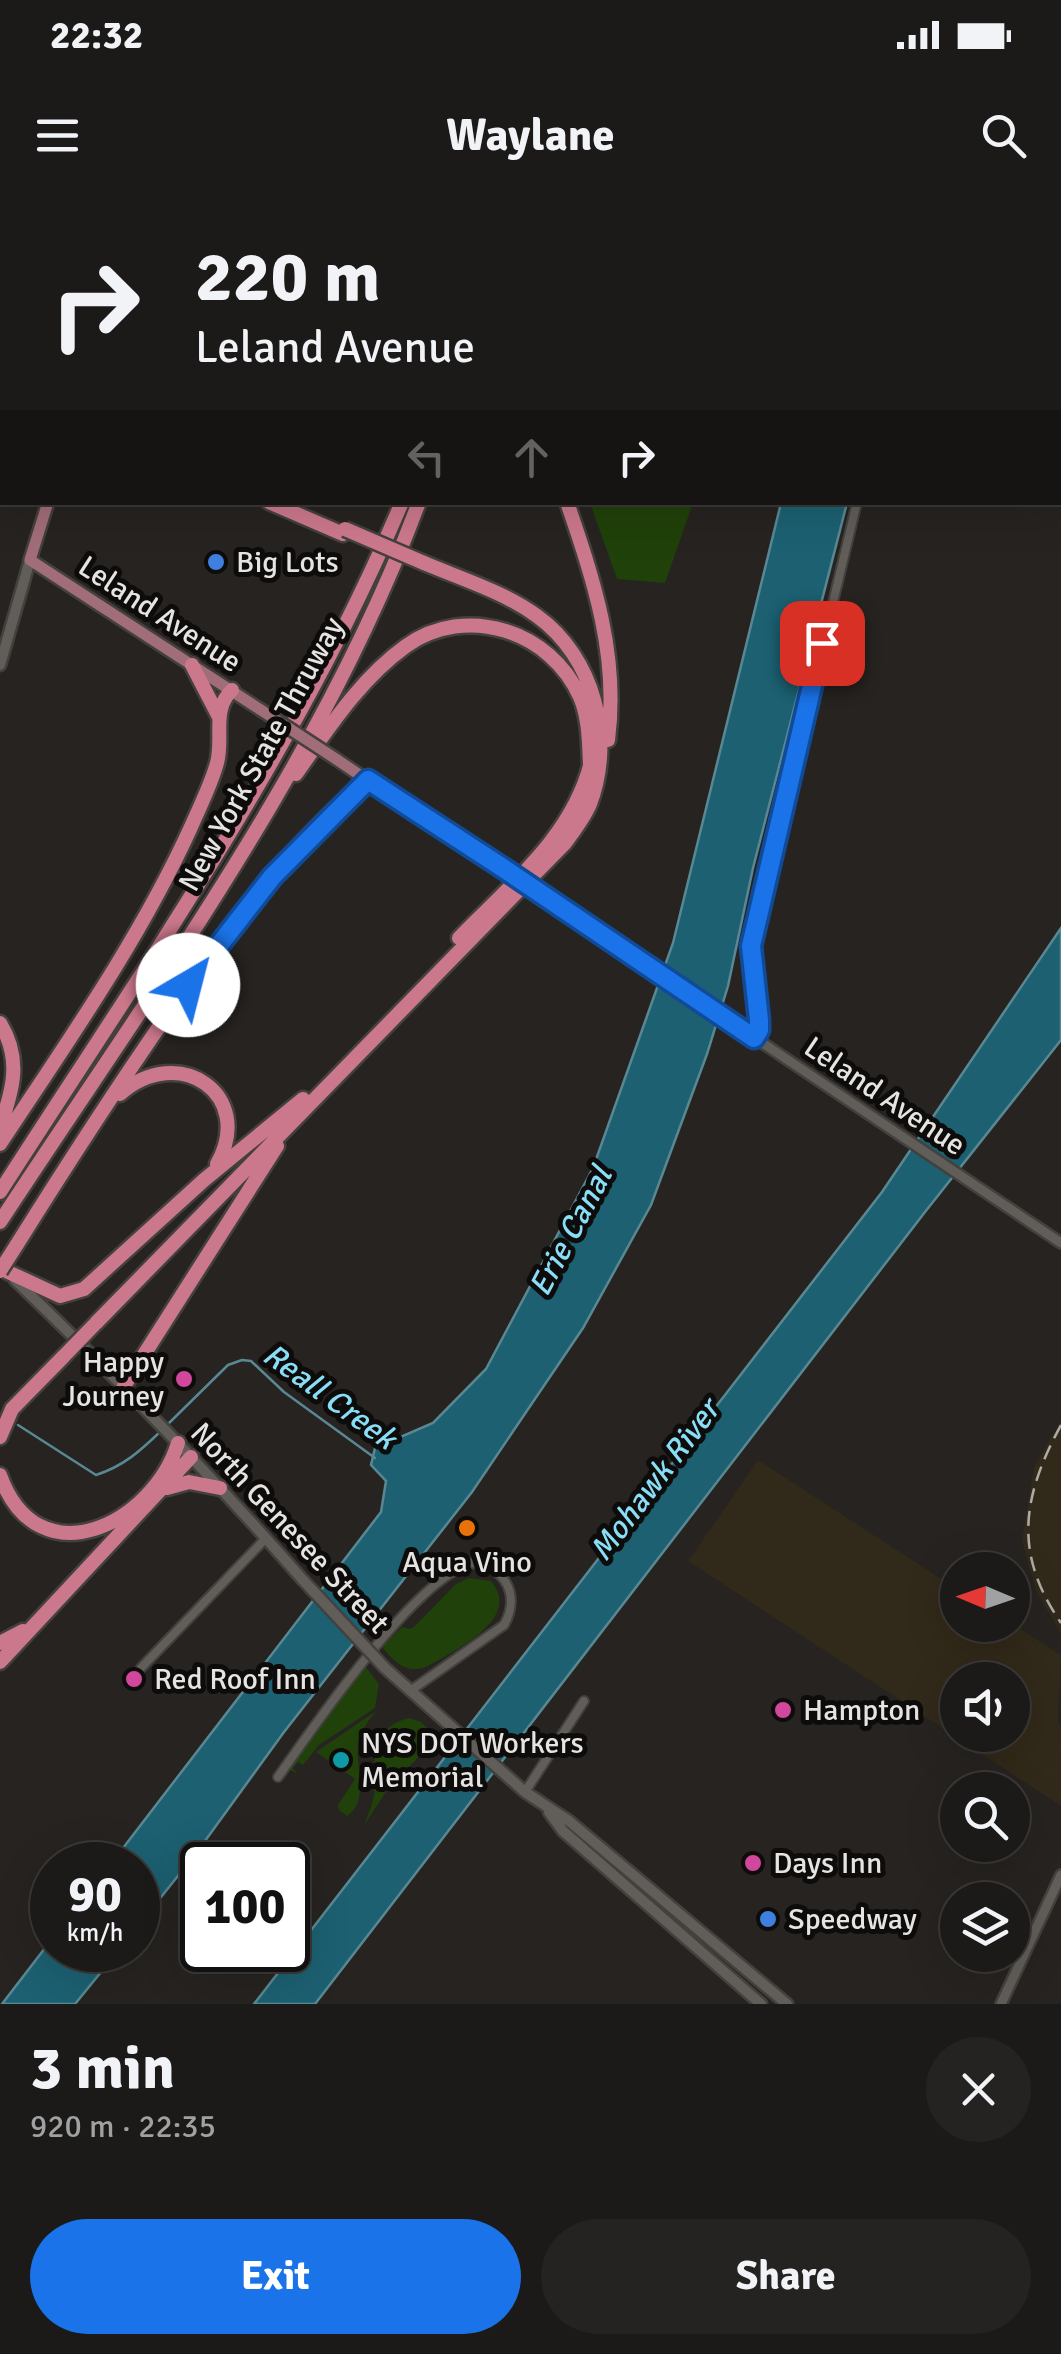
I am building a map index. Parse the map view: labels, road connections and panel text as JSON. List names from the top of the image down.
{
  "streets": {
    "highway": ["New York State Thruway"],
    "main road": ["Leland Avenue", "North Genesee Street"]
  },
  "water": ["Erie Canal", "Reall Creek", "Mohawk River"],
  "places": [
    "Big Lots",
    "Happy Journey",
    "Aqua Vino",
    "Red Roof Inn",
    "Hampton",
    "NYS DOT Workers Memorial",
    "Days Inn",
    "Speedway"
  ],
  "north": "left",
  "page": {
    "status": "22:32",
    "header": "Waylane",
    "turn": ["220 m", "Leland Avenue"],
    "speed": "90 km/h",
    "limit": "100",
    "heading": ["3 min", "920 m · 22:35"],
    "buttons": ["Exit", "Share"]
  }
}
